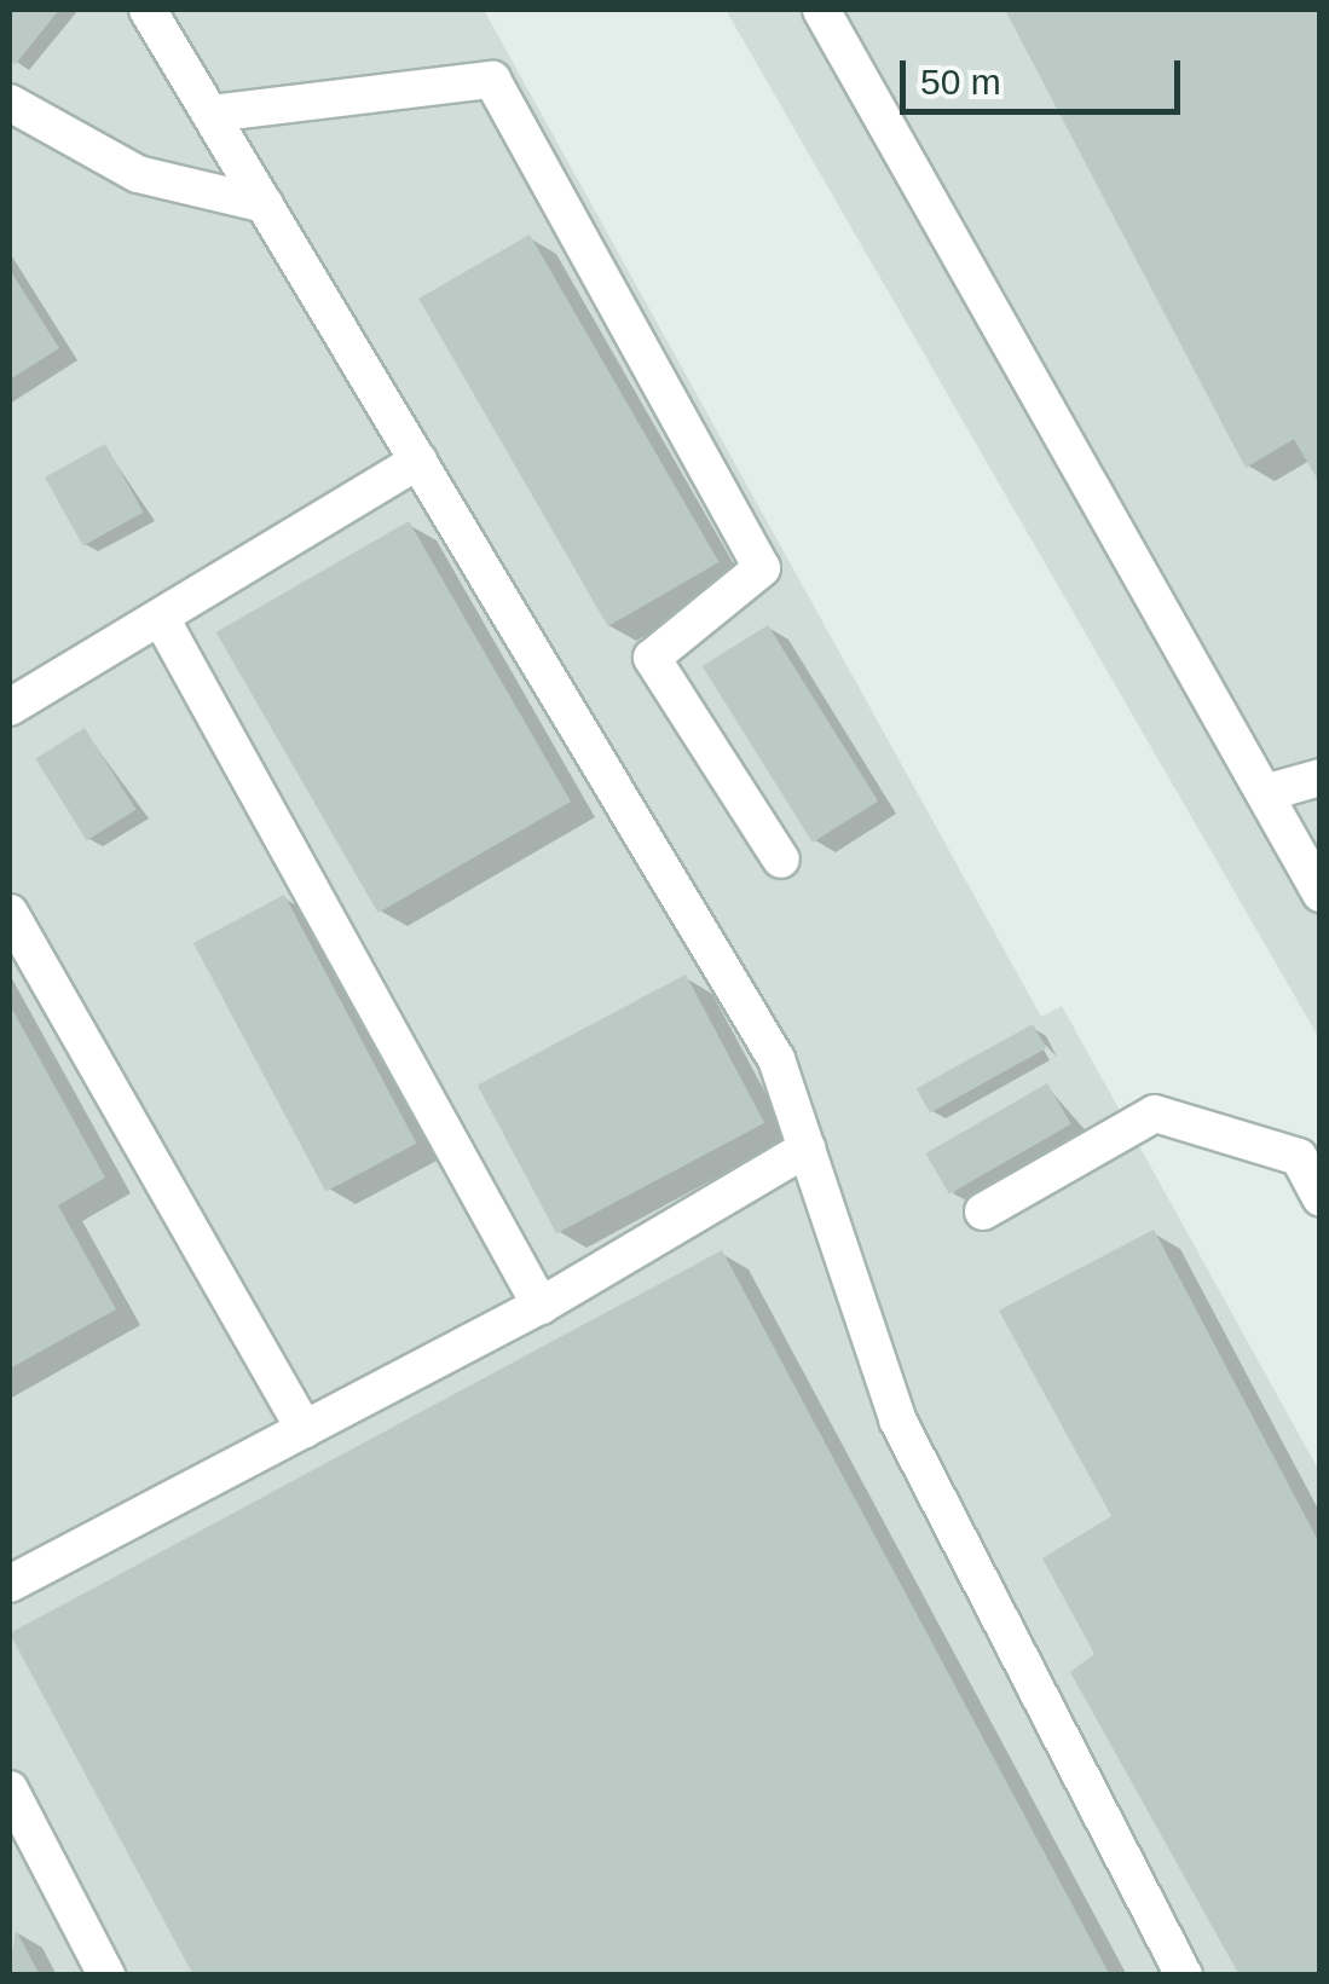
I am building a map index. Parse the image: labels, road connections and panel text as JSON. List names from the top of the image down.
{
  "scale_bar": "50 m"
}
